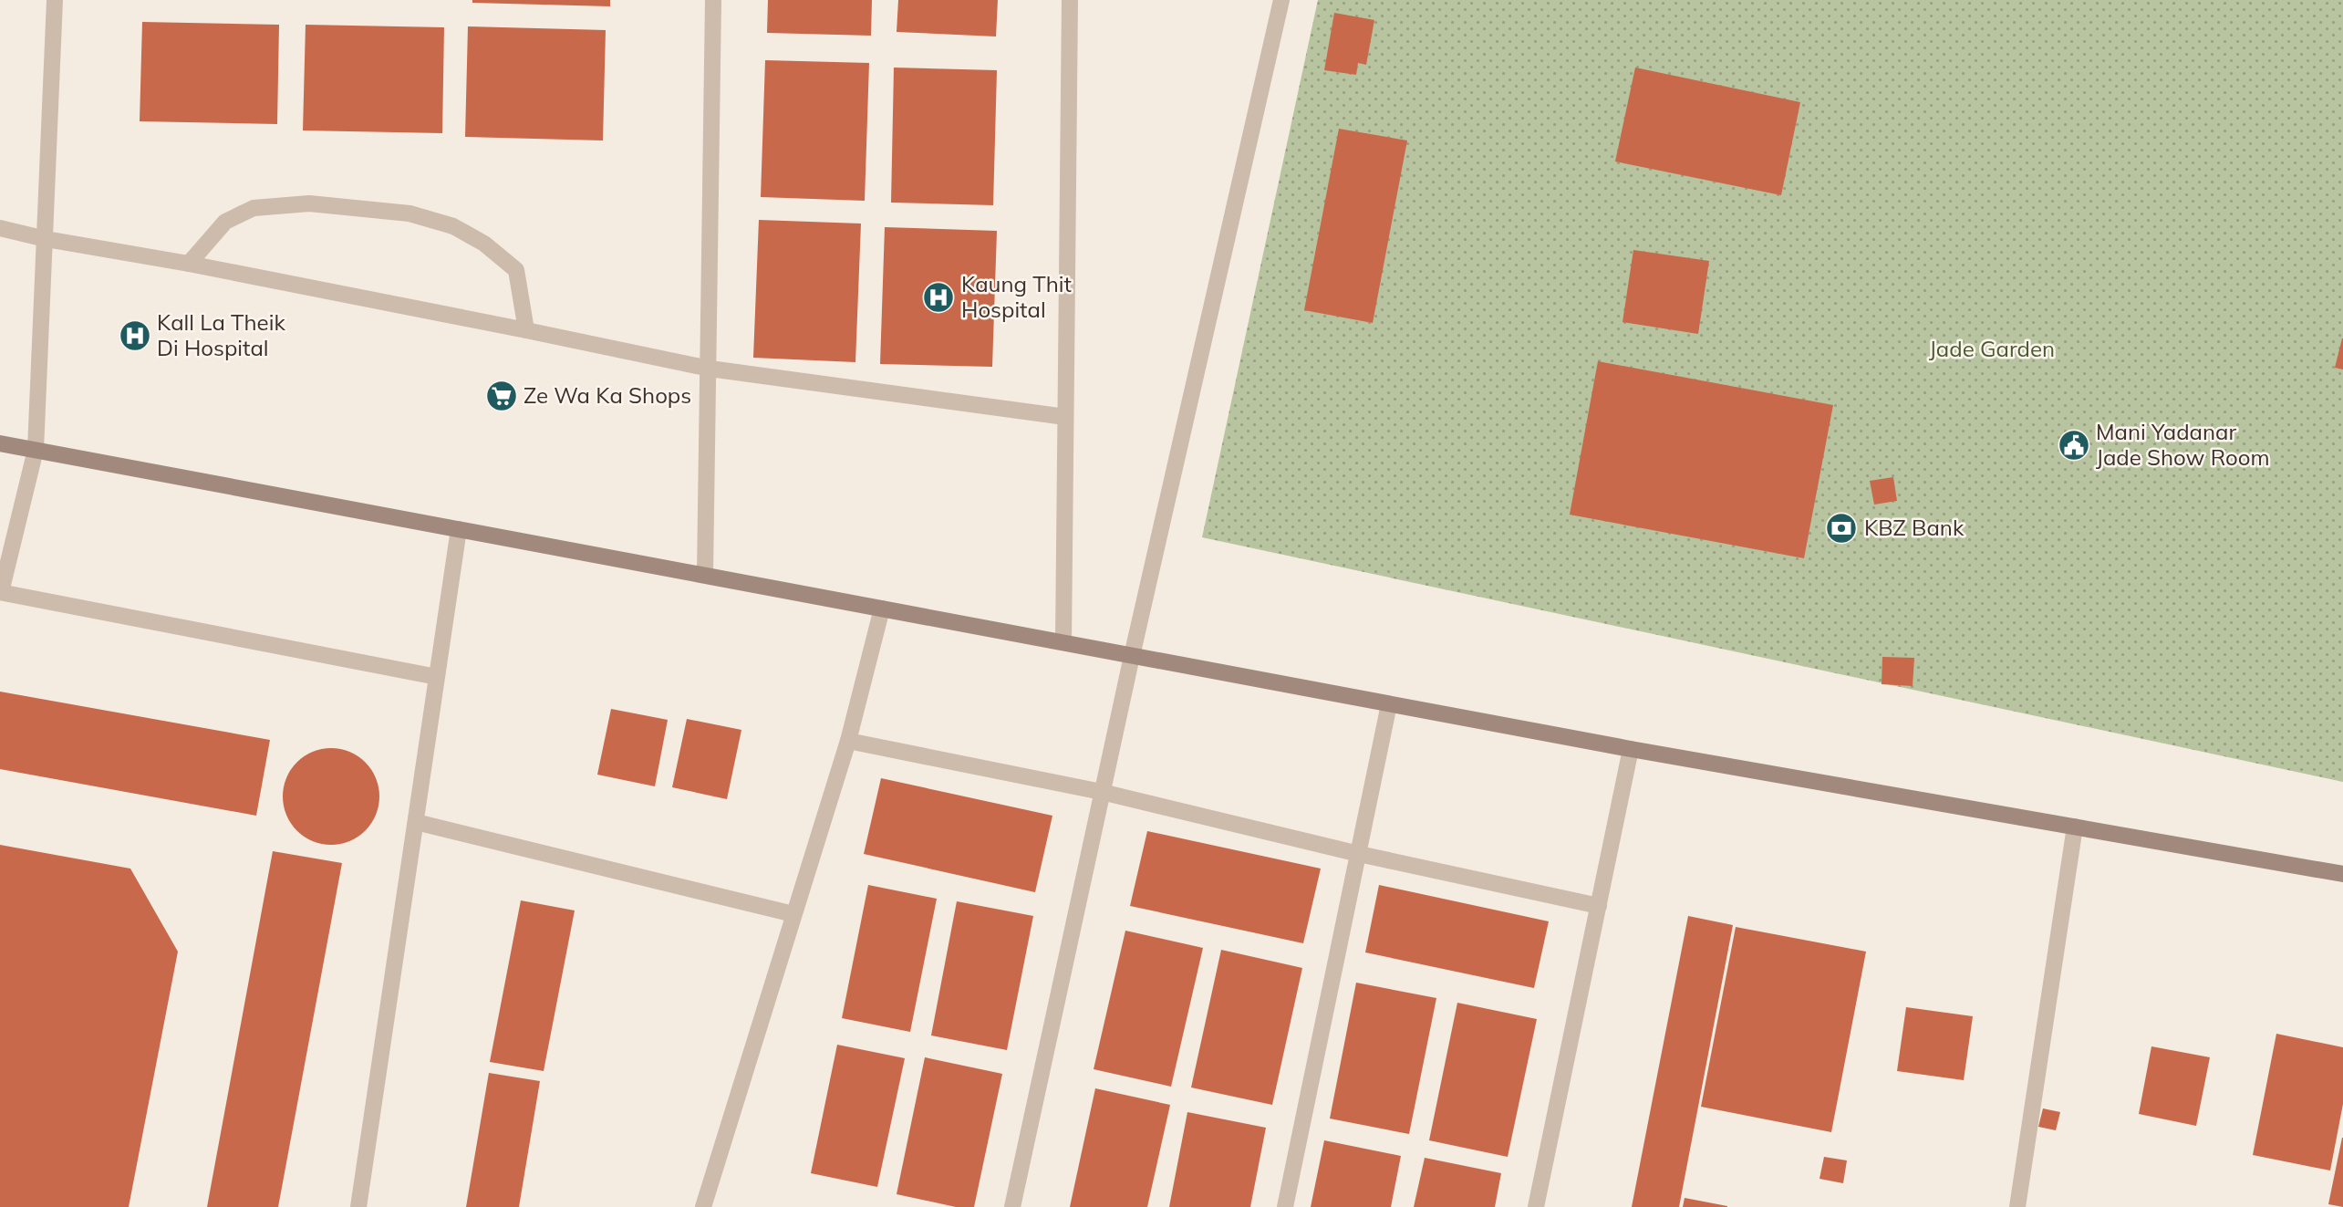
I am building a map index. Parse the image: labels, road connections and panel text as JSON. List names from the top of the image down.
{
  "parks": ["Jade Garden"],
  "places": {
    "hospital": ["Kaung Thit Hospital", "Kall La Theik Di Hospital"],
    "supermarket": ["Ze Wa Ka Shops"],
    "public building": ["Mani Yadanar Jade Show Room"],
    "bank": ["KBZ Bank"]
  }
}
